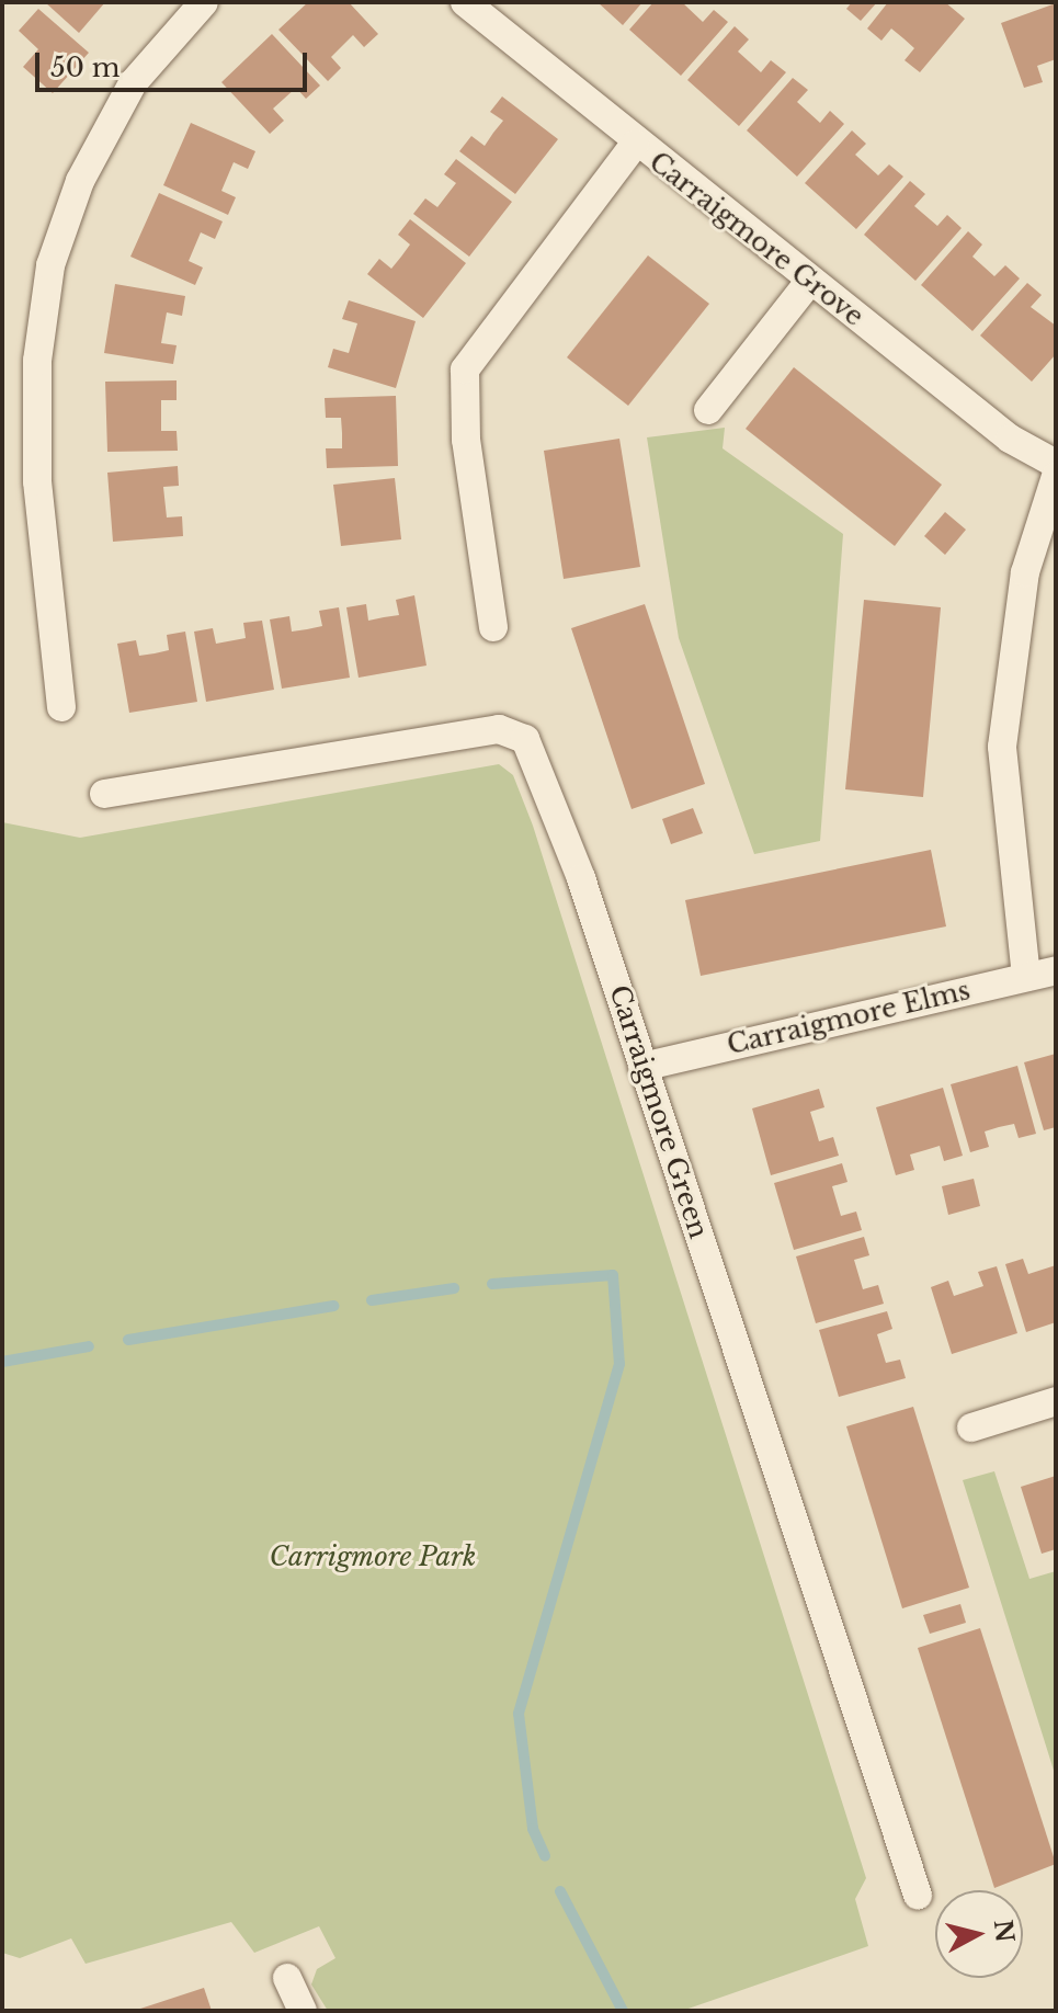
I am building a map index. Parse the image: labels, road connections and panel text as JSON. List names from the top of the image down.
{
  "streets": {
    "street": ["Carraigmore Grove", "Carraigmore Elms", "Carraigmore Green"]
  },
  "crossings": [
    ["Carraigmore Elms", "Carraigmore Green"]
  ],
  "parks": ["Carrigmore Park"],
  "scale_bar": "50 m",
  "north": "right"
}
